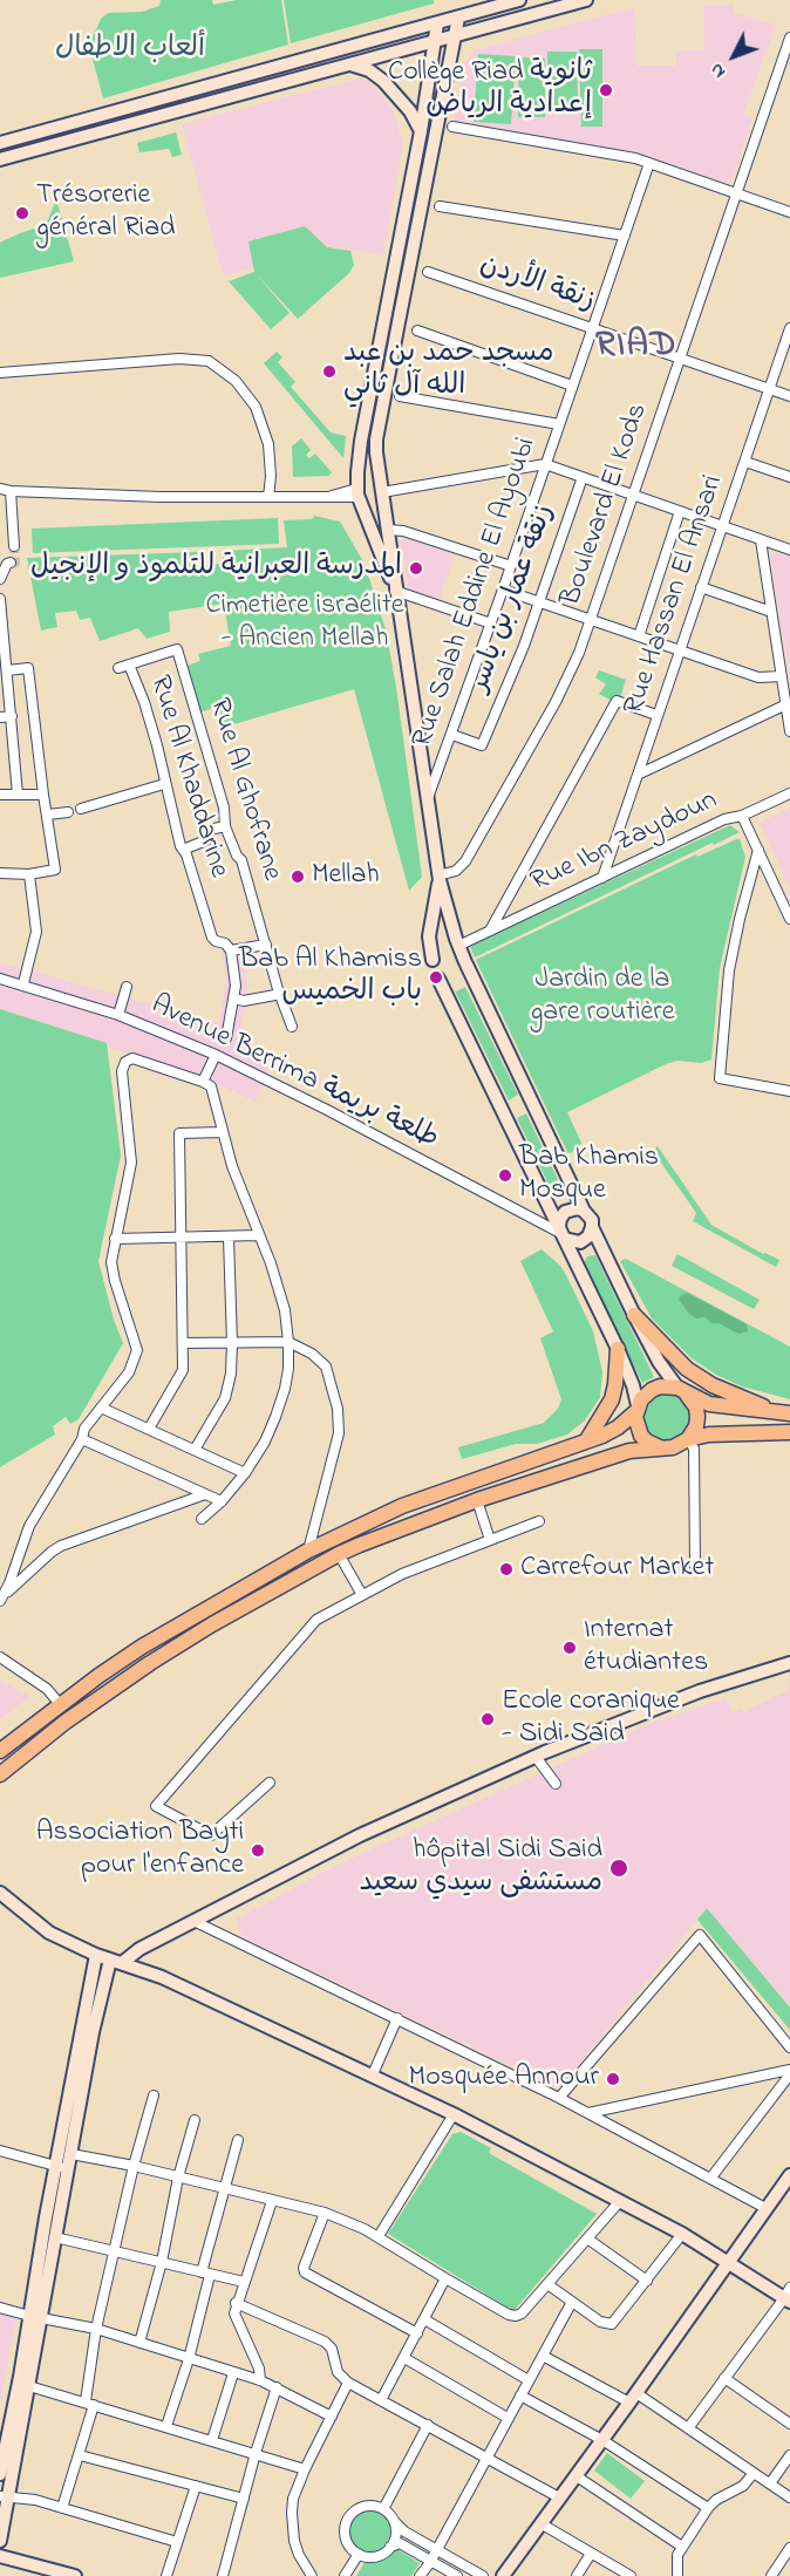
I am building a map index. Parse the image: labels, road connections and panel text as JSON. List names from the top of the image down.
{
  "streets": {
    "street": [
      "زنقة الأردن",
      "Boulevard El Kods",
      "Rue Salah Eddine El Ayoubi",
      "Rue Hassan El Ansari",
      "زنقة عمار بن ياسر",
      "Rue Al Khaddarine",
      "Rue Al Ghofrane",
      "Rue Ibn Zaydoun",
      "Avenue Berrima طلعة بريمة"
    ]
  },
  "crossings": [
    ["زنقة الأردن", "Boulevard El Kods"],
    ["زنقة الأردن", "Rue Salah Eddine El Ayoubi"],
    ["زنقة الأردن", "Rue Hassan El Ansari"],
    ["Rue Salah Eddine El Ayoubi", "زنقة عمار بن ياسر"],
    ["Rue Hassan El Ansari", "Rue Ibn Zaydoun"],
    ["Rue Al Khaddarine", "Rue Al Ghofrane"]
  ],
  "districts": ["RIAD"],
  "parks": ["ألعاب الاطفال", "Cimetière israélite - Ancien Mellah", "Jardin de la gare routière"],
  "places": [
    "Collège Riad ثانوية إعدادية الرياض",
    "Trésorerie général Riad",
    "مسجد حمد بن عبد الله آل ثاني",
    "المدرسة العبرانية للتلموذ و الإنجيل",
    "Mellah",
    "Bab Al Khamiss باب الخميس",
    "Bab Khamis Mosque",
    "Carrefour Market",
    "Internat étudiantes",
    "Ecole coranique - Sidi Said",
    "Association Bayti pour l'enfance",
    "hôpital Sidi Said مستشفى سيدي سعيد",
    "Mosquée Annour"
  ],
  "north": "bottom left"
}
